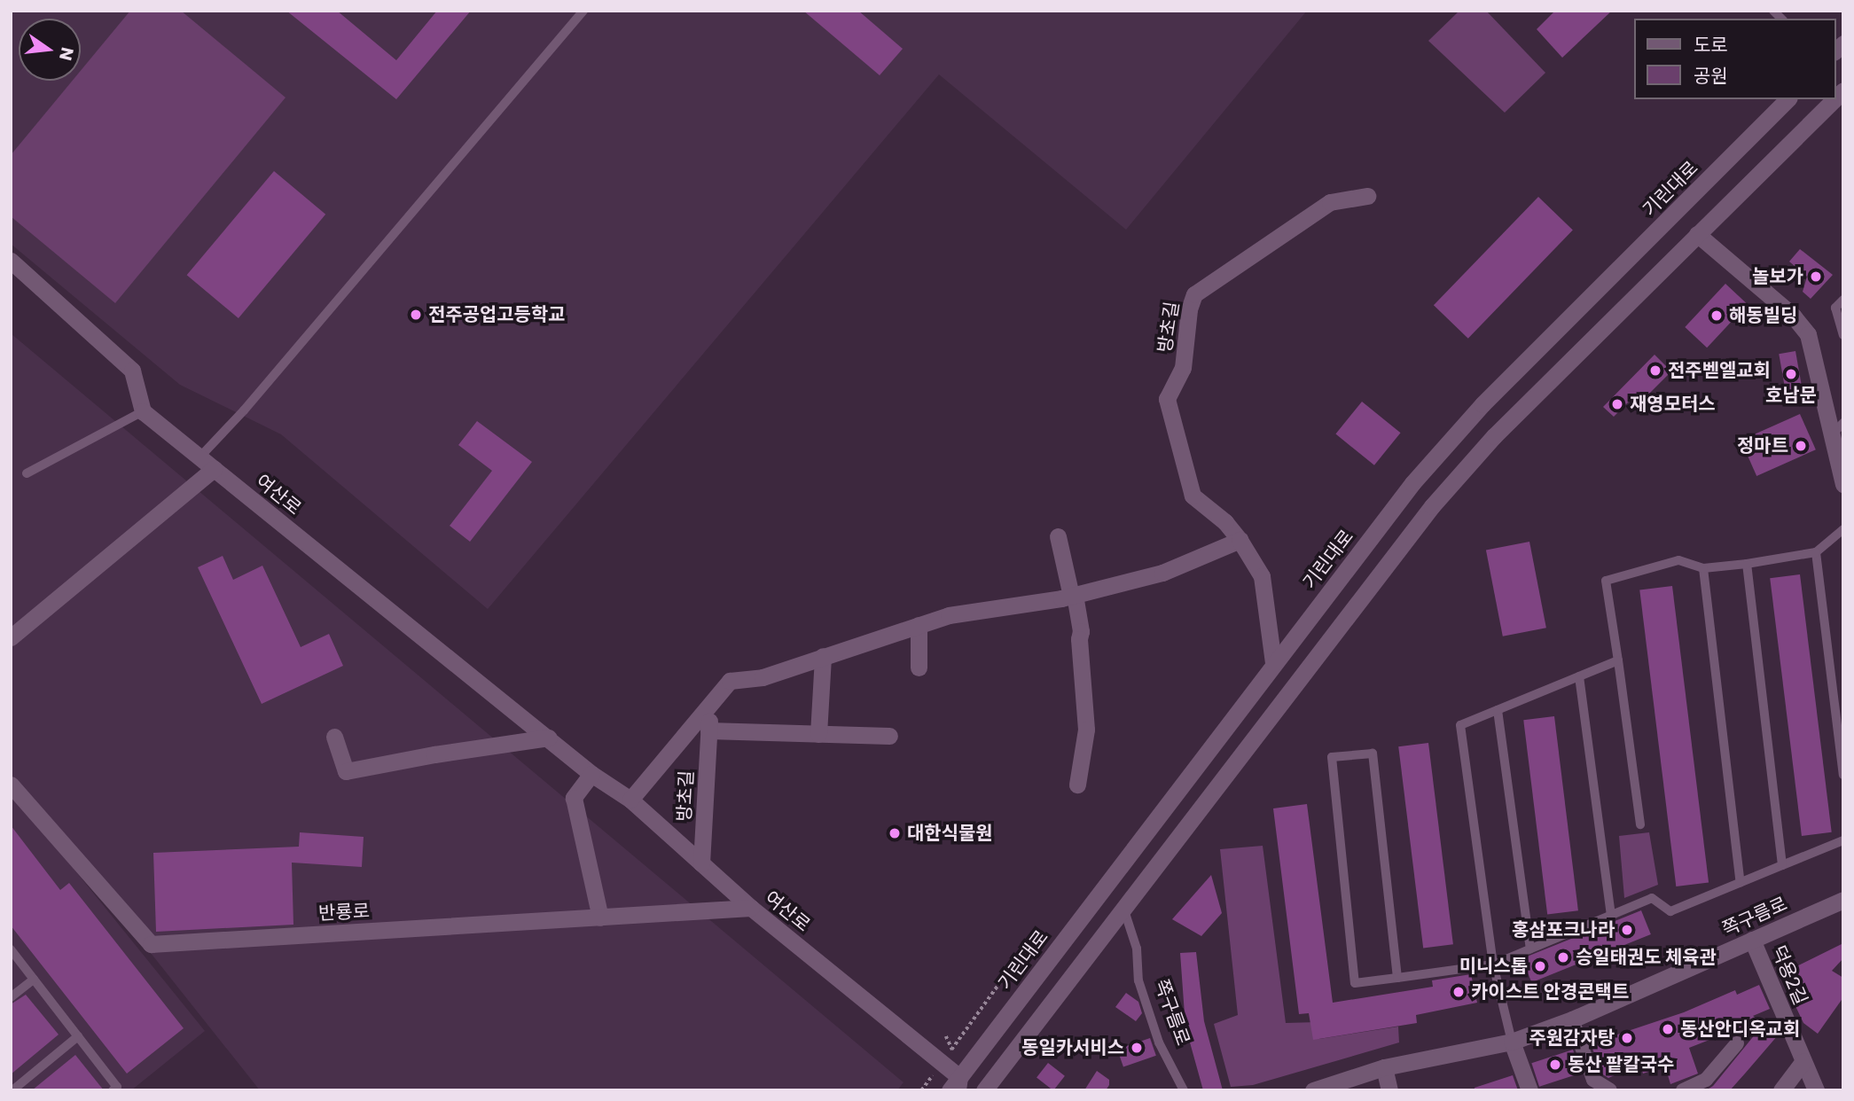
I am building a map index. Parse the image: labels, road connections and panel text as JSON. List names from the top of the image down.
{
  "streets": {
    "street": [
      "기린대로",
      "방초길",
      "여산로",
      "반룡로",
      "쪽구름로",
      "덕용2길"
    ]
  },
  "crossings": [
    ["기린대로", "방초길"],
    ["기린대로", "여산로"],
    ["방초길", "여산로"],
    ["여산로", "반룡로"],
    ["쪽구름로", "덕용2길"]
  ],
  "places": [
    "놀보가",
    "전주공업고등학교",
    "해동빌딩",
    "전주벧엘교회",
    "호남문",
    "재영모터스",
    "정마트",
    "대한식물원",
    "홍삼포크나라",
    "승일태권도 체육관",
    "미니스톱",
    "카이스트 안경콘택트",
    "동산안디옥교회",
    "주원감자탕",
    "동일카서비스",
    "동산 팥칼국수"
  ],
  "legend": ["도로", "공원"],
  "north": "right"
}
